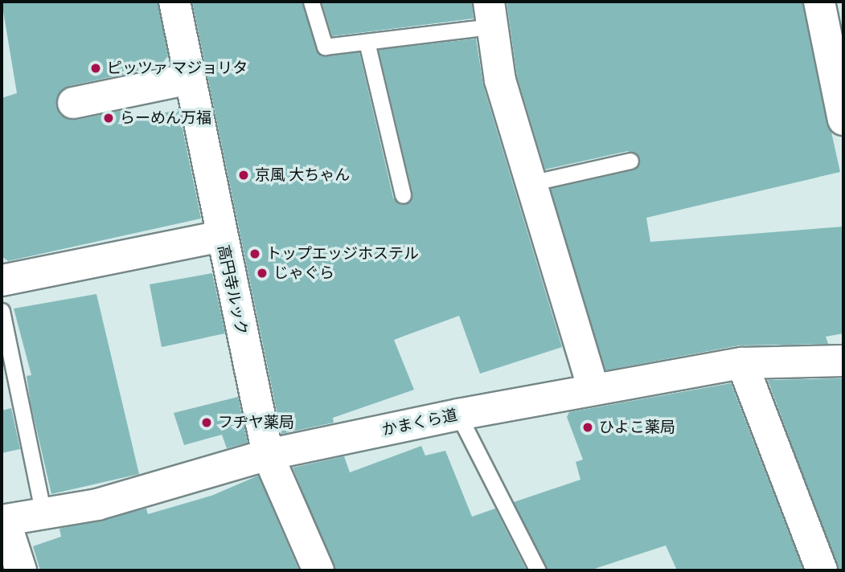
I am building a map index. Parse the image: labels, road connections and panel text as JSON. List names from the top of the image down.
{
  "streets": {
    "street": ["高円寺ルック", "かまくら道"]
  },
  "crossings": [
    ["高円寺ルック", "かまくら道"]
  ],
  "places": [
    "ピッツァ マジョリタ",
    "らーめん万福",
    "京風 大ちゃん",
    "トップエッジホステル",
    "じゃぐら",
    "フヂヤ薬局",
    "ひよこ薬局"
  ]
}
